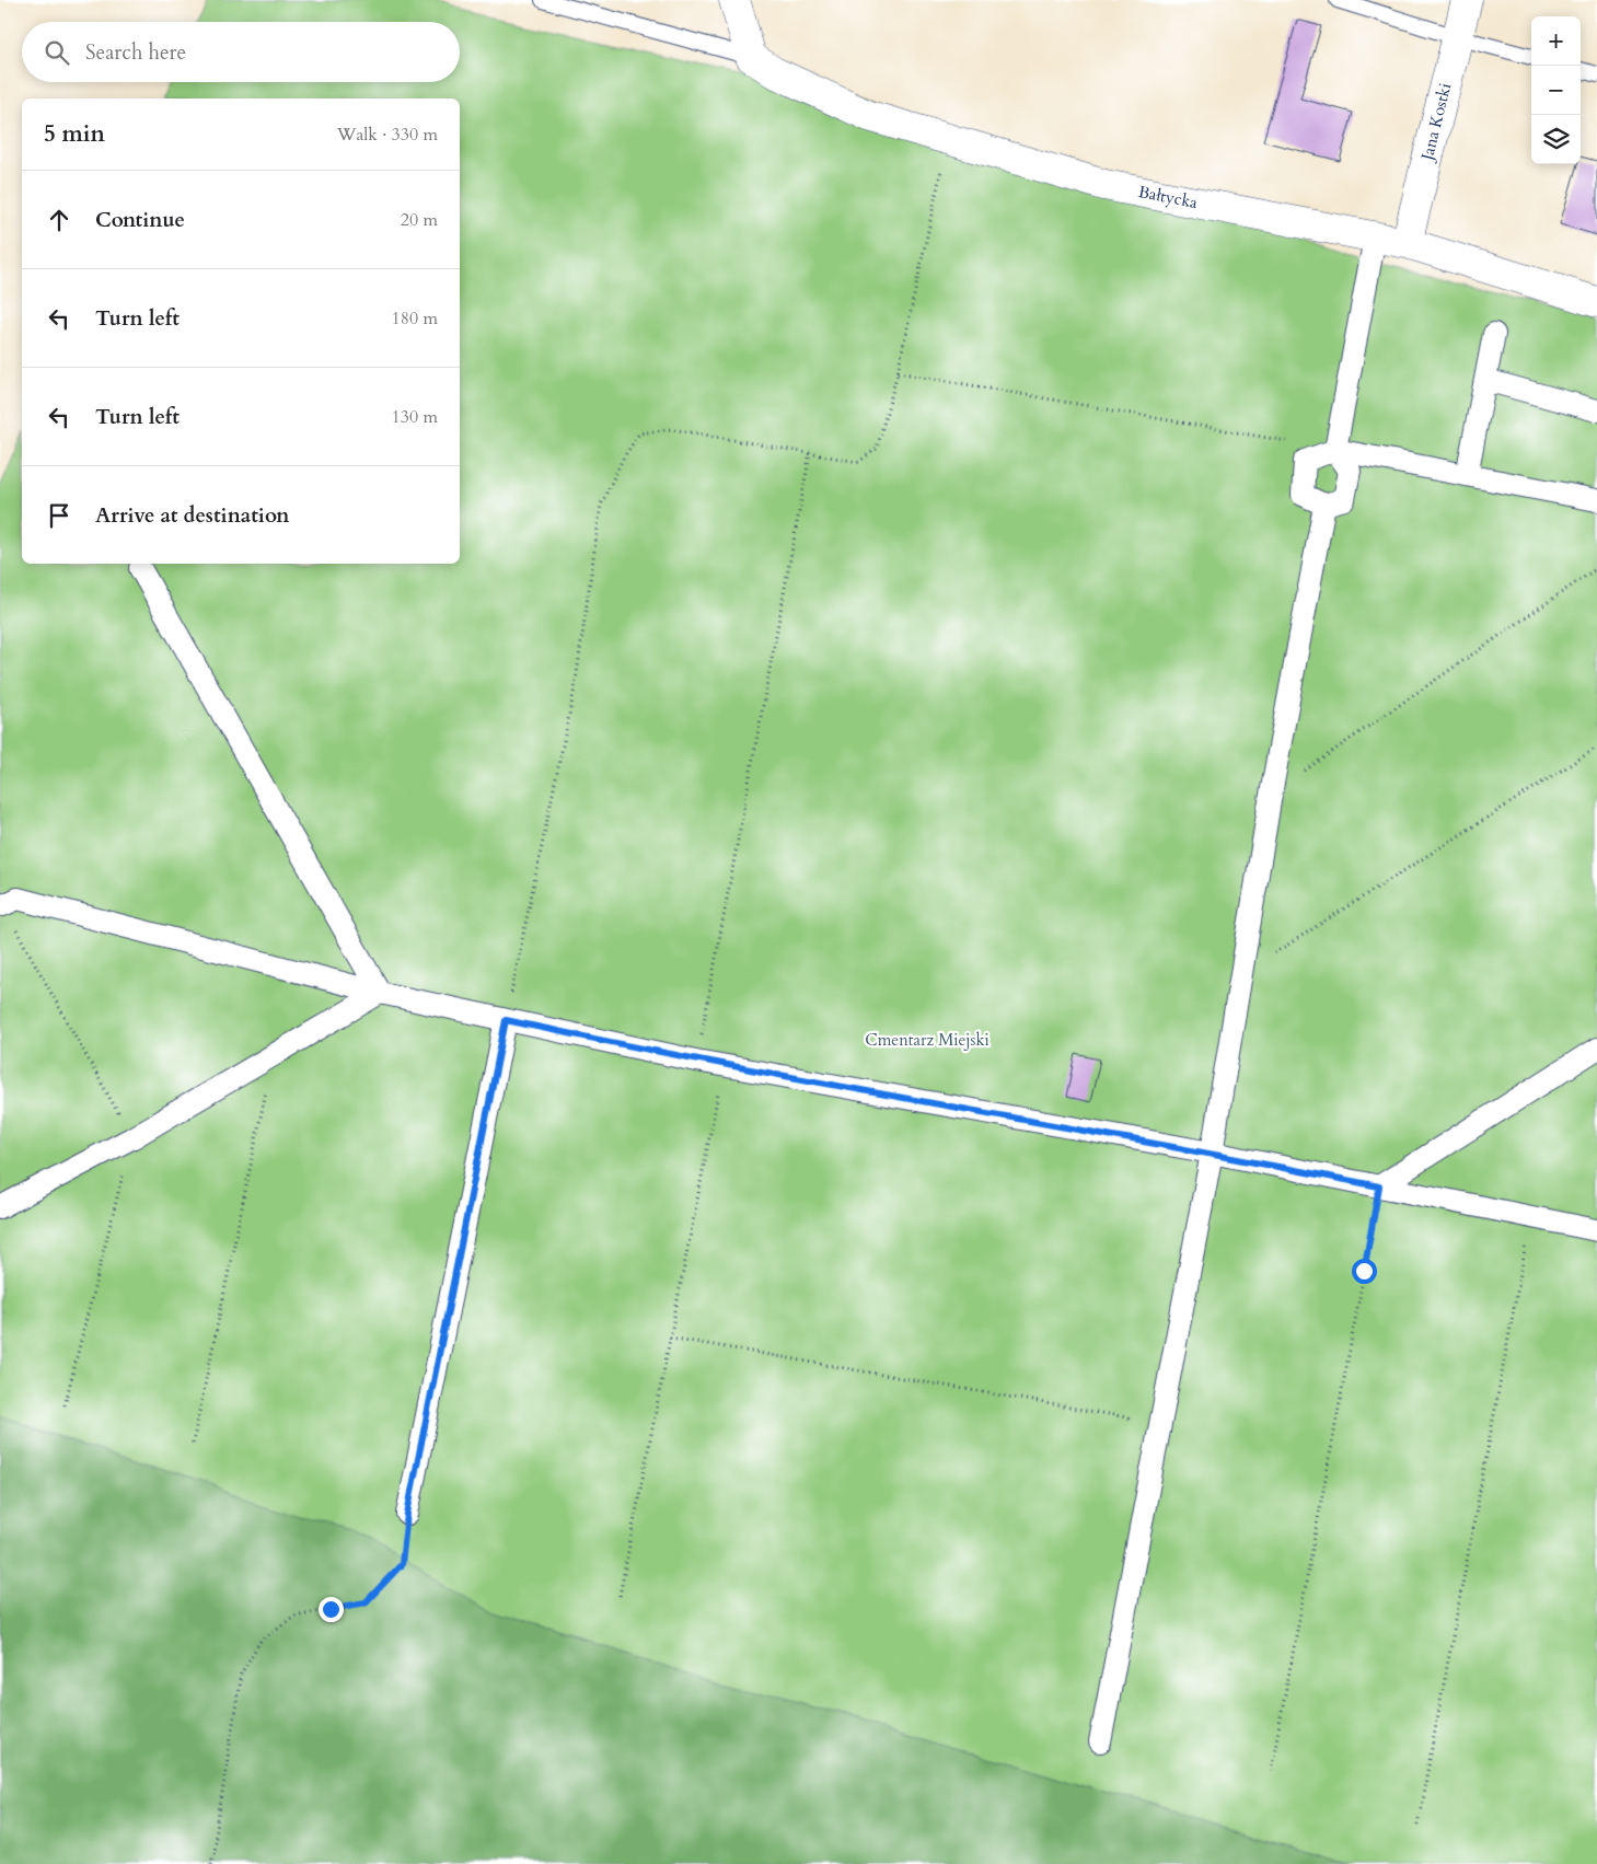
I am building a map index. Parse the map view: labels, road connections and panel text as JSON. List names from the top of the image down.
{
  "streets": {
    "street": ["Jana Kostki", "Bałtycka"]
  },
  "crossings": [
    ["Jana Kostki", "Bałtycka"]
  ],
  "parks": ["Cmentarz Miejski"],
  "page": {
    "map_buttons": ["+", "−"],
    "search": "Search here",
    "heading": ["5 min", "Walk · 330 m"],
    "list": [
      ["Continue", "20 m"],
      ["Turn left", "180 m"],
      ["Turn left", "130 m"],
      "Arrive at destination"
    ]
  }
}
